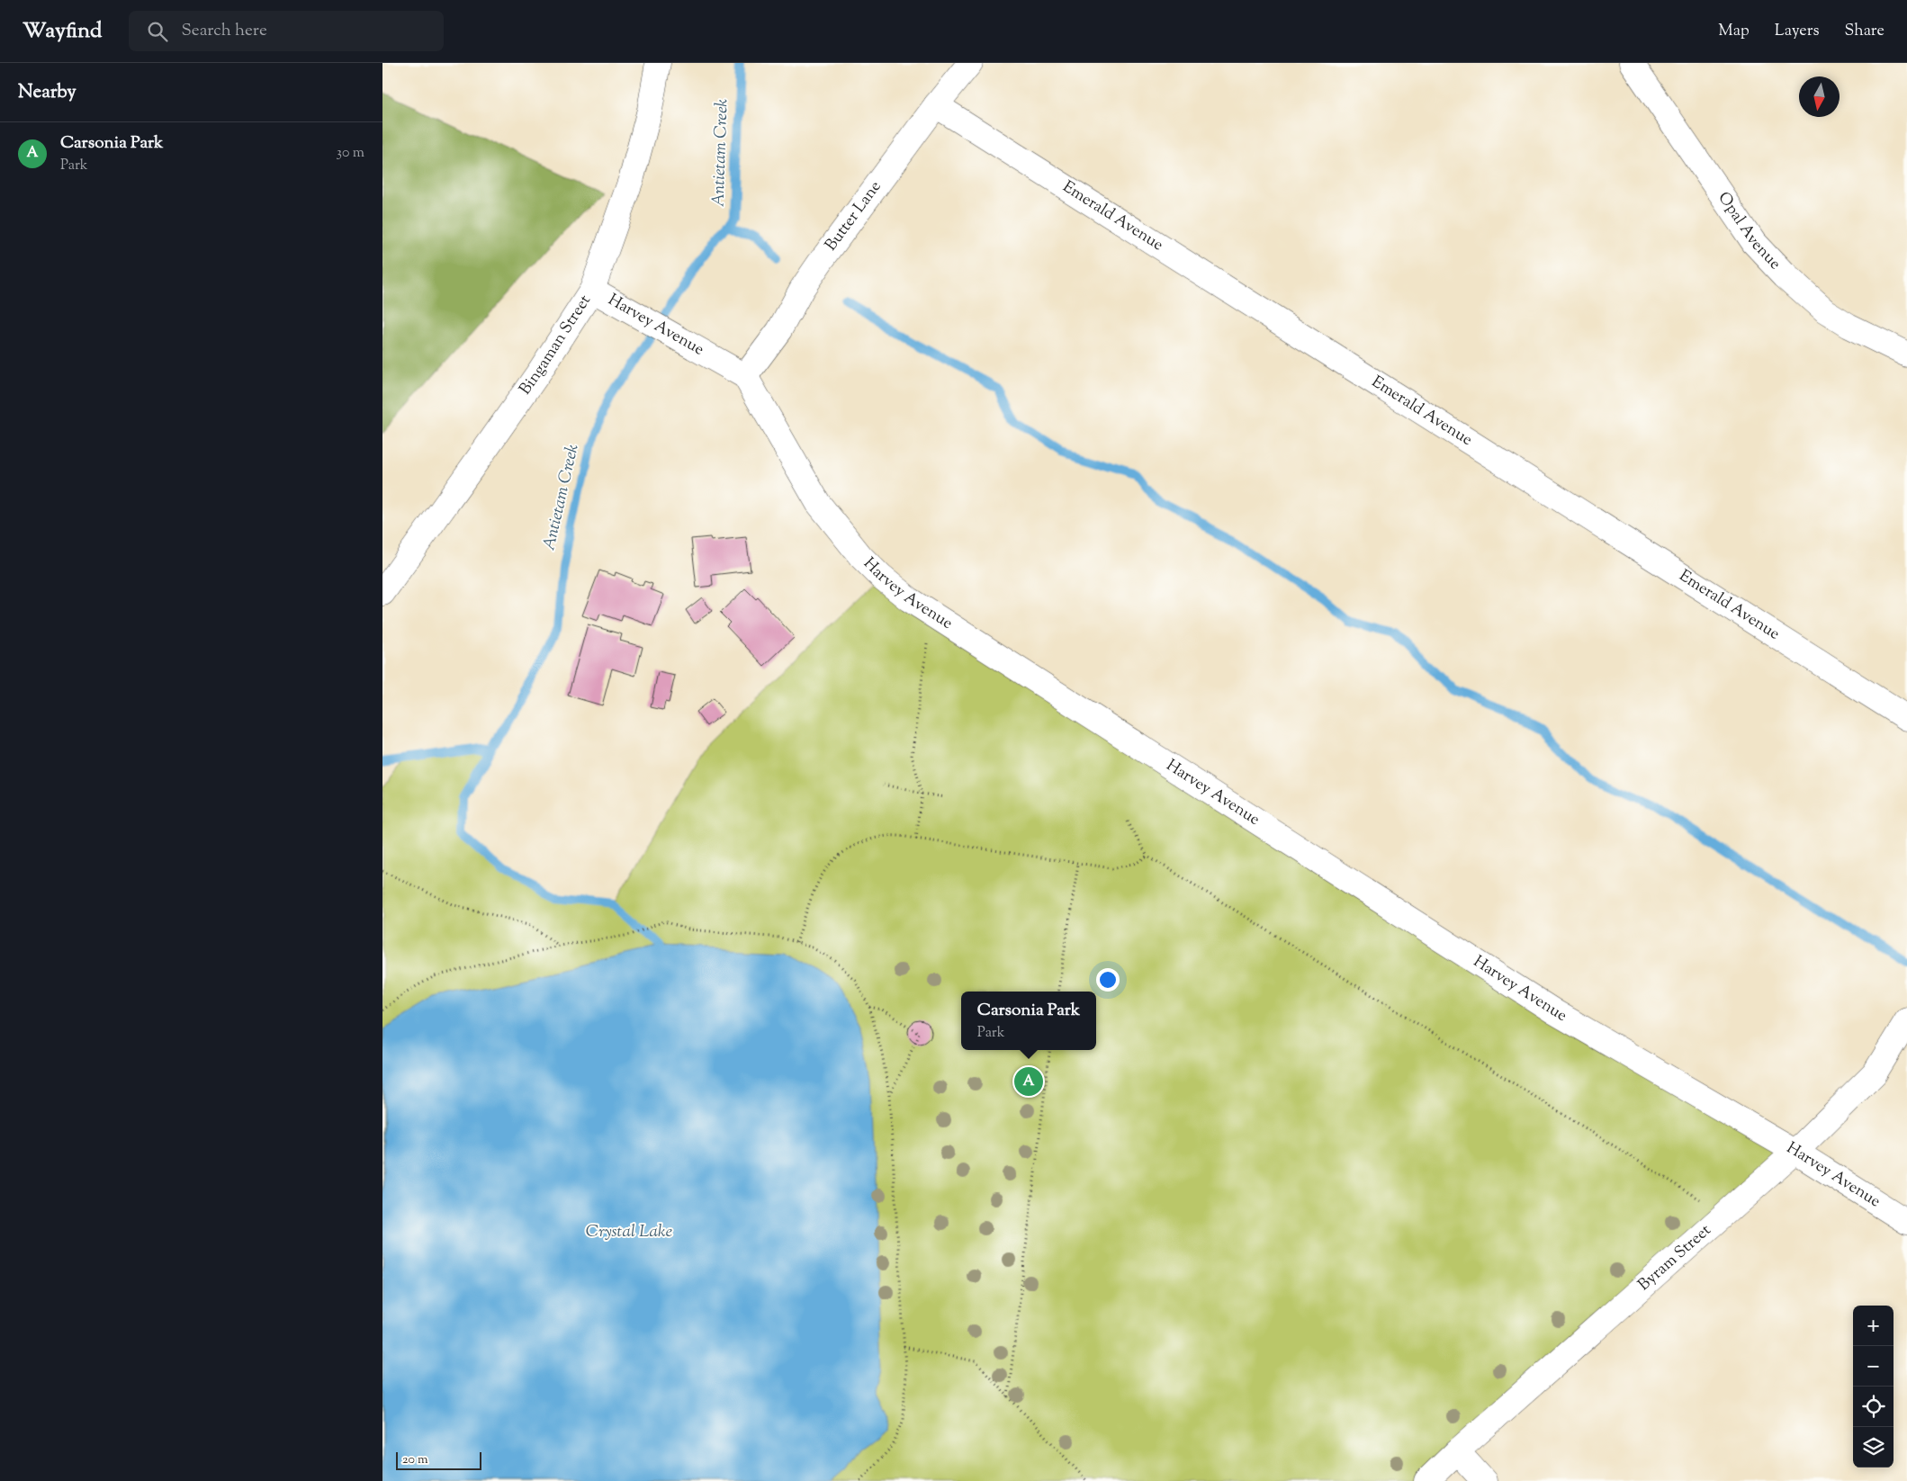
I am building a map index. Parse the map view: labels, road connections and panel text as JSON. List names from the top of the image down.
{
  "streets": {
    "street": [
      "Butter Lane",
      "Emerald Avenue",
      "Opal Avenue",
      "Harvey Avenue",
      "Bingaman Street",
      "Byram Street"
    ]
  },
  "crossings": [
    ["Butter Lane", "Emerald Avenue"],
    ["Butter Lane", "Harvey Avenue"],
    ["Harvey Avenue", "Bingaman Street"],
    ["Harvey Avenue", "Byram Street"]
  ],
  "water": ["Antietam Creek", "Crystal Lake"],
  "scale_bar": "20 m",
  "north": "bottom",
  "page": {
    "header": "Wayfind",
    "search": "Search here",
    "nav": ["Map", "Layers", "Share"],
    "heading": "Nearby",
    "list": [
      {
        "mark": "A",
        "name": "Carsonia Park",
        "note": "Park",
        "value": "30 m"
      }
    ],
    "popup": ["Carsonia Park", "Park"],
    "pins": "A",
    "map_buttons": ["+", "−"],
    "scale": "20 m"
  }
}
